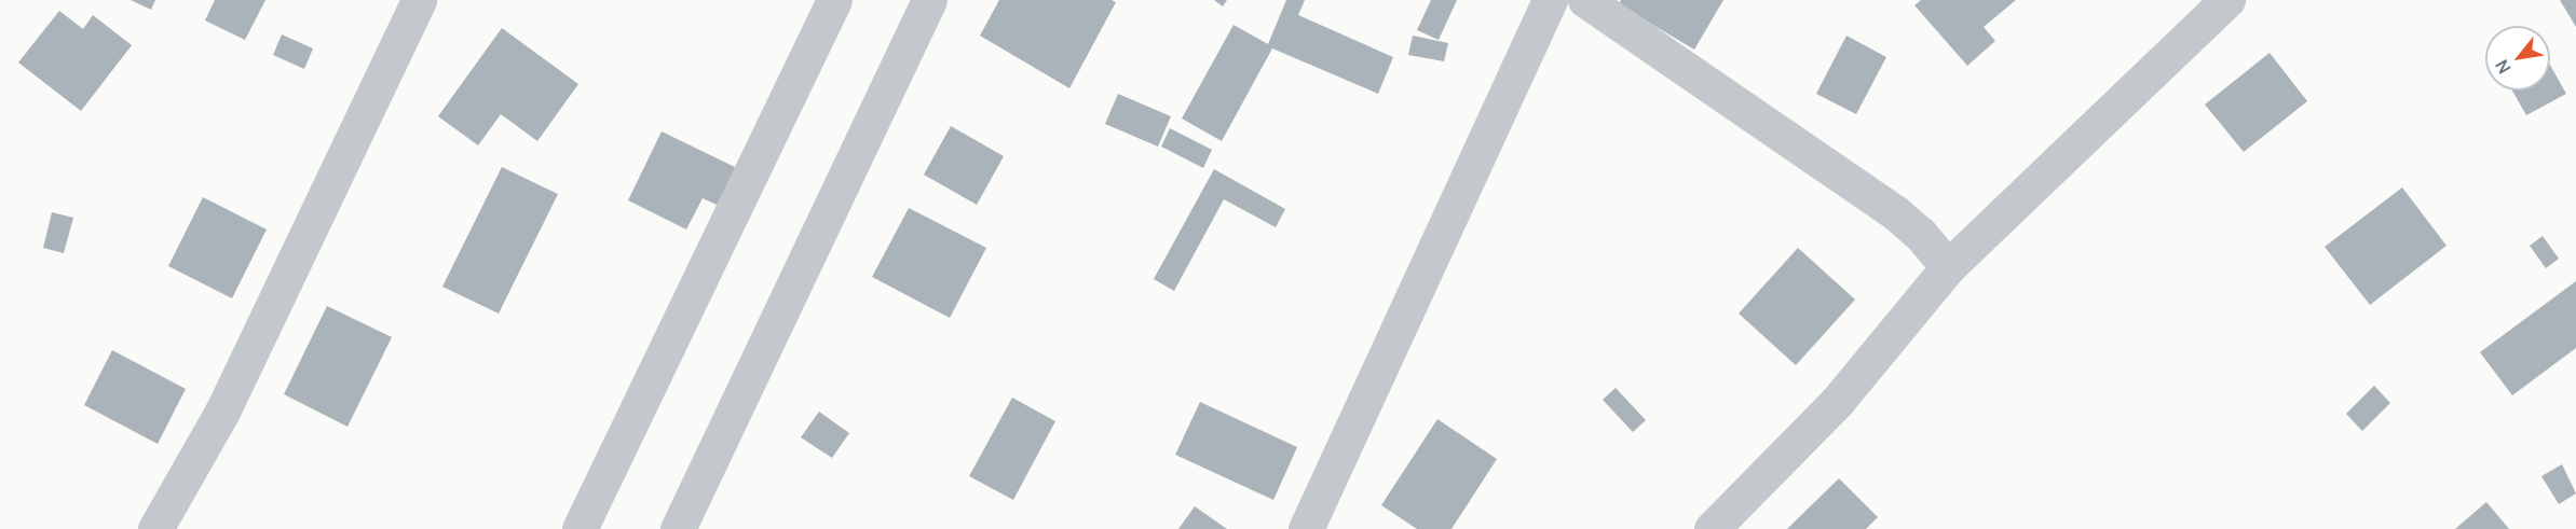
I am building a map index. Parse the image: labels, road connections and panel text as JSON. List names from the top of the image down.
{
  "north": "bottom left"
}
